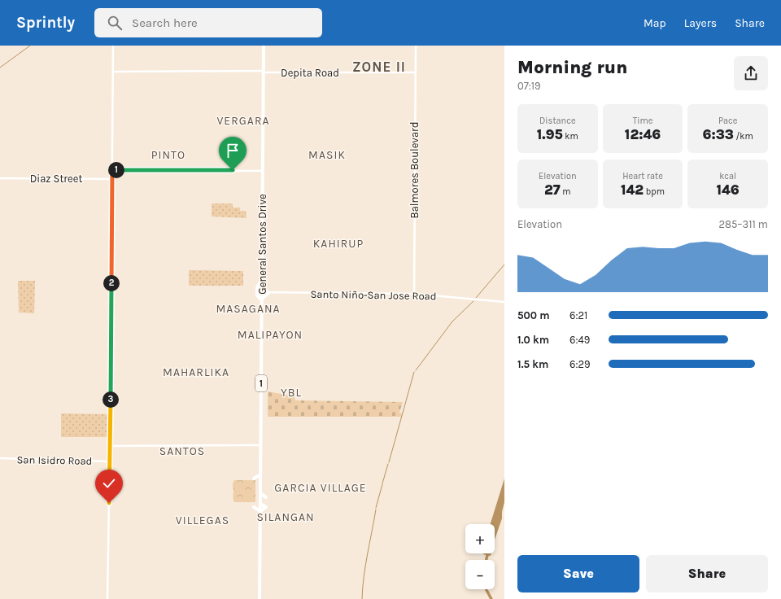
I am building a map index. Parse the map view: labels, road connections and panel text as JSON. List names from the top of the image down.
{
  "streets": {
    "highway": ["General Santos Drive", "1"],
    "main road": [
      "Depita Road",
      "Balmores Boulevard",
      "Diaz Street",
      "Santo Niño-San Jose Road",
      "San Isidro Road"
    ]
  },
  "crossings": [
    ["Depita Road", "Balmores Boulevard"],
    ["Depita Road", "General Santos Drive"],
    ["Balmores Boulevard", "Santo Niño-San Jose Road"],
    ["General Santos Drive", "Santo Niño-San Jose Road"]
  ],
  "districts": [
    "ZONE II",
    "VERGARA",
    "PINTO",
    "MASIK",
    "KAHIRUP",
    "MASAGANA",
    "MALIPAYON",
    "MAHARLIKA",
    "YBL",
    "SANTOS",
    "GARCIA VILLAGE",
    "SILANGAN",
    "VILLEGAS"
  ],
  "page": {
    "header": "Sprintly",
    "search": "Search here",
    "nav": ["Map", "Layers", "Share"],
    "heading": ["Morning run", "07:19"],
    "stats": [
      ["Distance", "1.95 km"],
      ["Time", "12:46"],
      ["Pace", "6:33 /km"],
      ["Elevation", "27 m"],
      ["Heart rate", "142 bpm"],
      ["kcal", "146"]
    ],
    "pins": ["1", "2", "3"],
    "chart": ["Elevation", "285–311 m"],
    "list": [
      {
        "name": "500 m",
        "note": "6:21"
      },
      {
        "name": "1.0 km",
        "note": "6:49"
      },
      {
        "name": "1.5 km",
        "note": "6:29"
      }
    ],
    "map_buttons": ["+", "−"],
    "buttons": ["Save", "Share"]
  }
}
